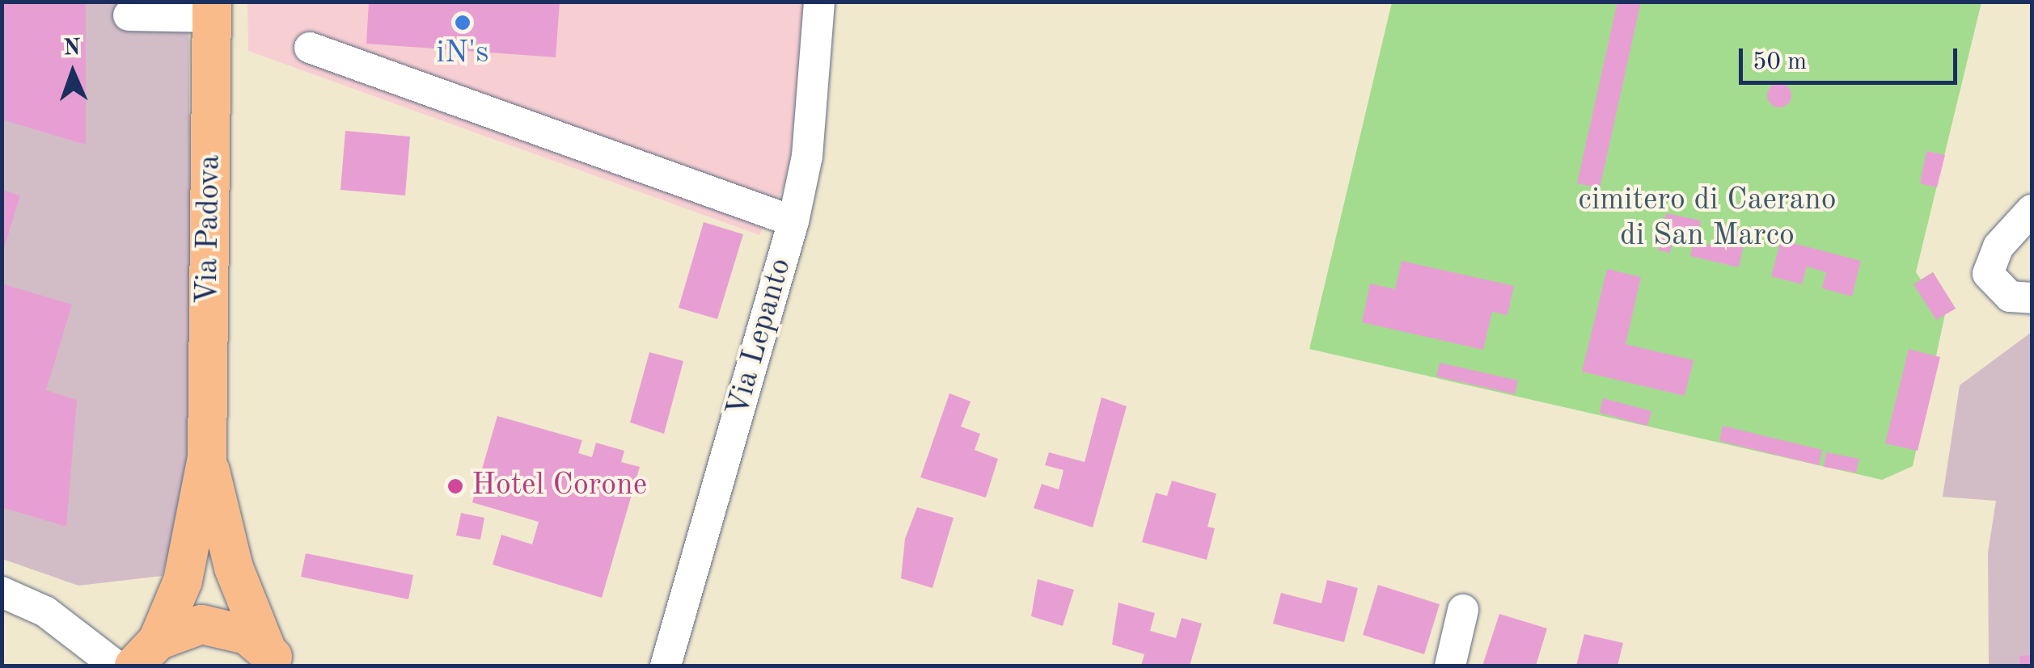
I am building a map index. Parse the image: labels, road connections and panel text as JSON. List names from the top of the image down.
{
  "streets": {
    "main road": ["Via Padova"],
    "street": ["Via Lepanto"]
  },
  "parks": ["cimitero di Caerano di San Marco"],
  "places": ["iN's", "Hotel Corone"],
  "scale_bar": "50 m",
  "north": "top"
}
